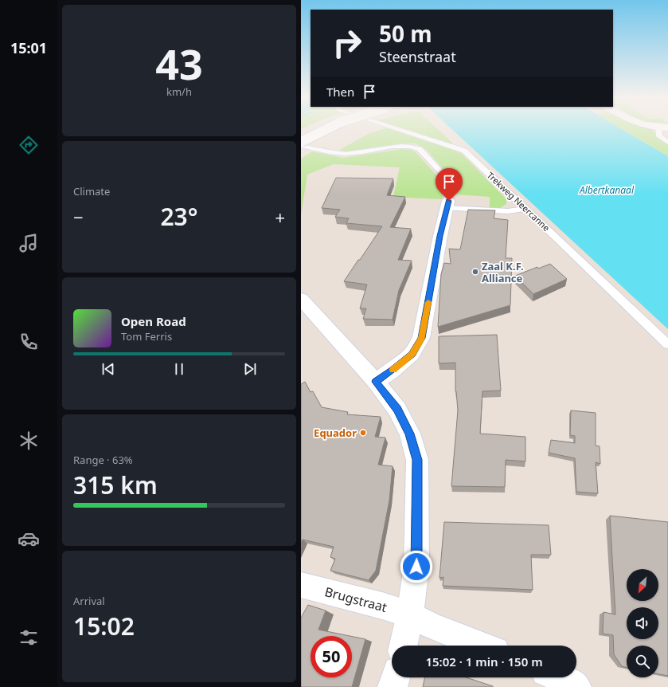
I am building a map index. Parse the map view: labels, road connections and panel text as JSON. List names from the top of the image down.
{
  "streets": {
    "main road": ["Brugstraat"],
    "lane": ["Trekweg Neercanne"]
  },
  "water": ["Albertkanaal"],
  "places": ["Zaal K.F. Alliance", "Equador"],
  "north": "bottom left",
  "page": {
    "tabs": "15:01",
    "tile": [
      ["43", "km/h"],
      "Climate",
      ["Range · 63%", "315 km"],
      ["Arrival", "15:02"]
    ],
    "turn": ["50 m", "Steenstraat"],
    "then": "Then",
    "heat": ["−", "23°", "+"],
    "song": ["Open Road", "Tom Ferris"],
    "limit": "50",
    "trip": "15:02 · 1 min · 150 m"
  }
}
